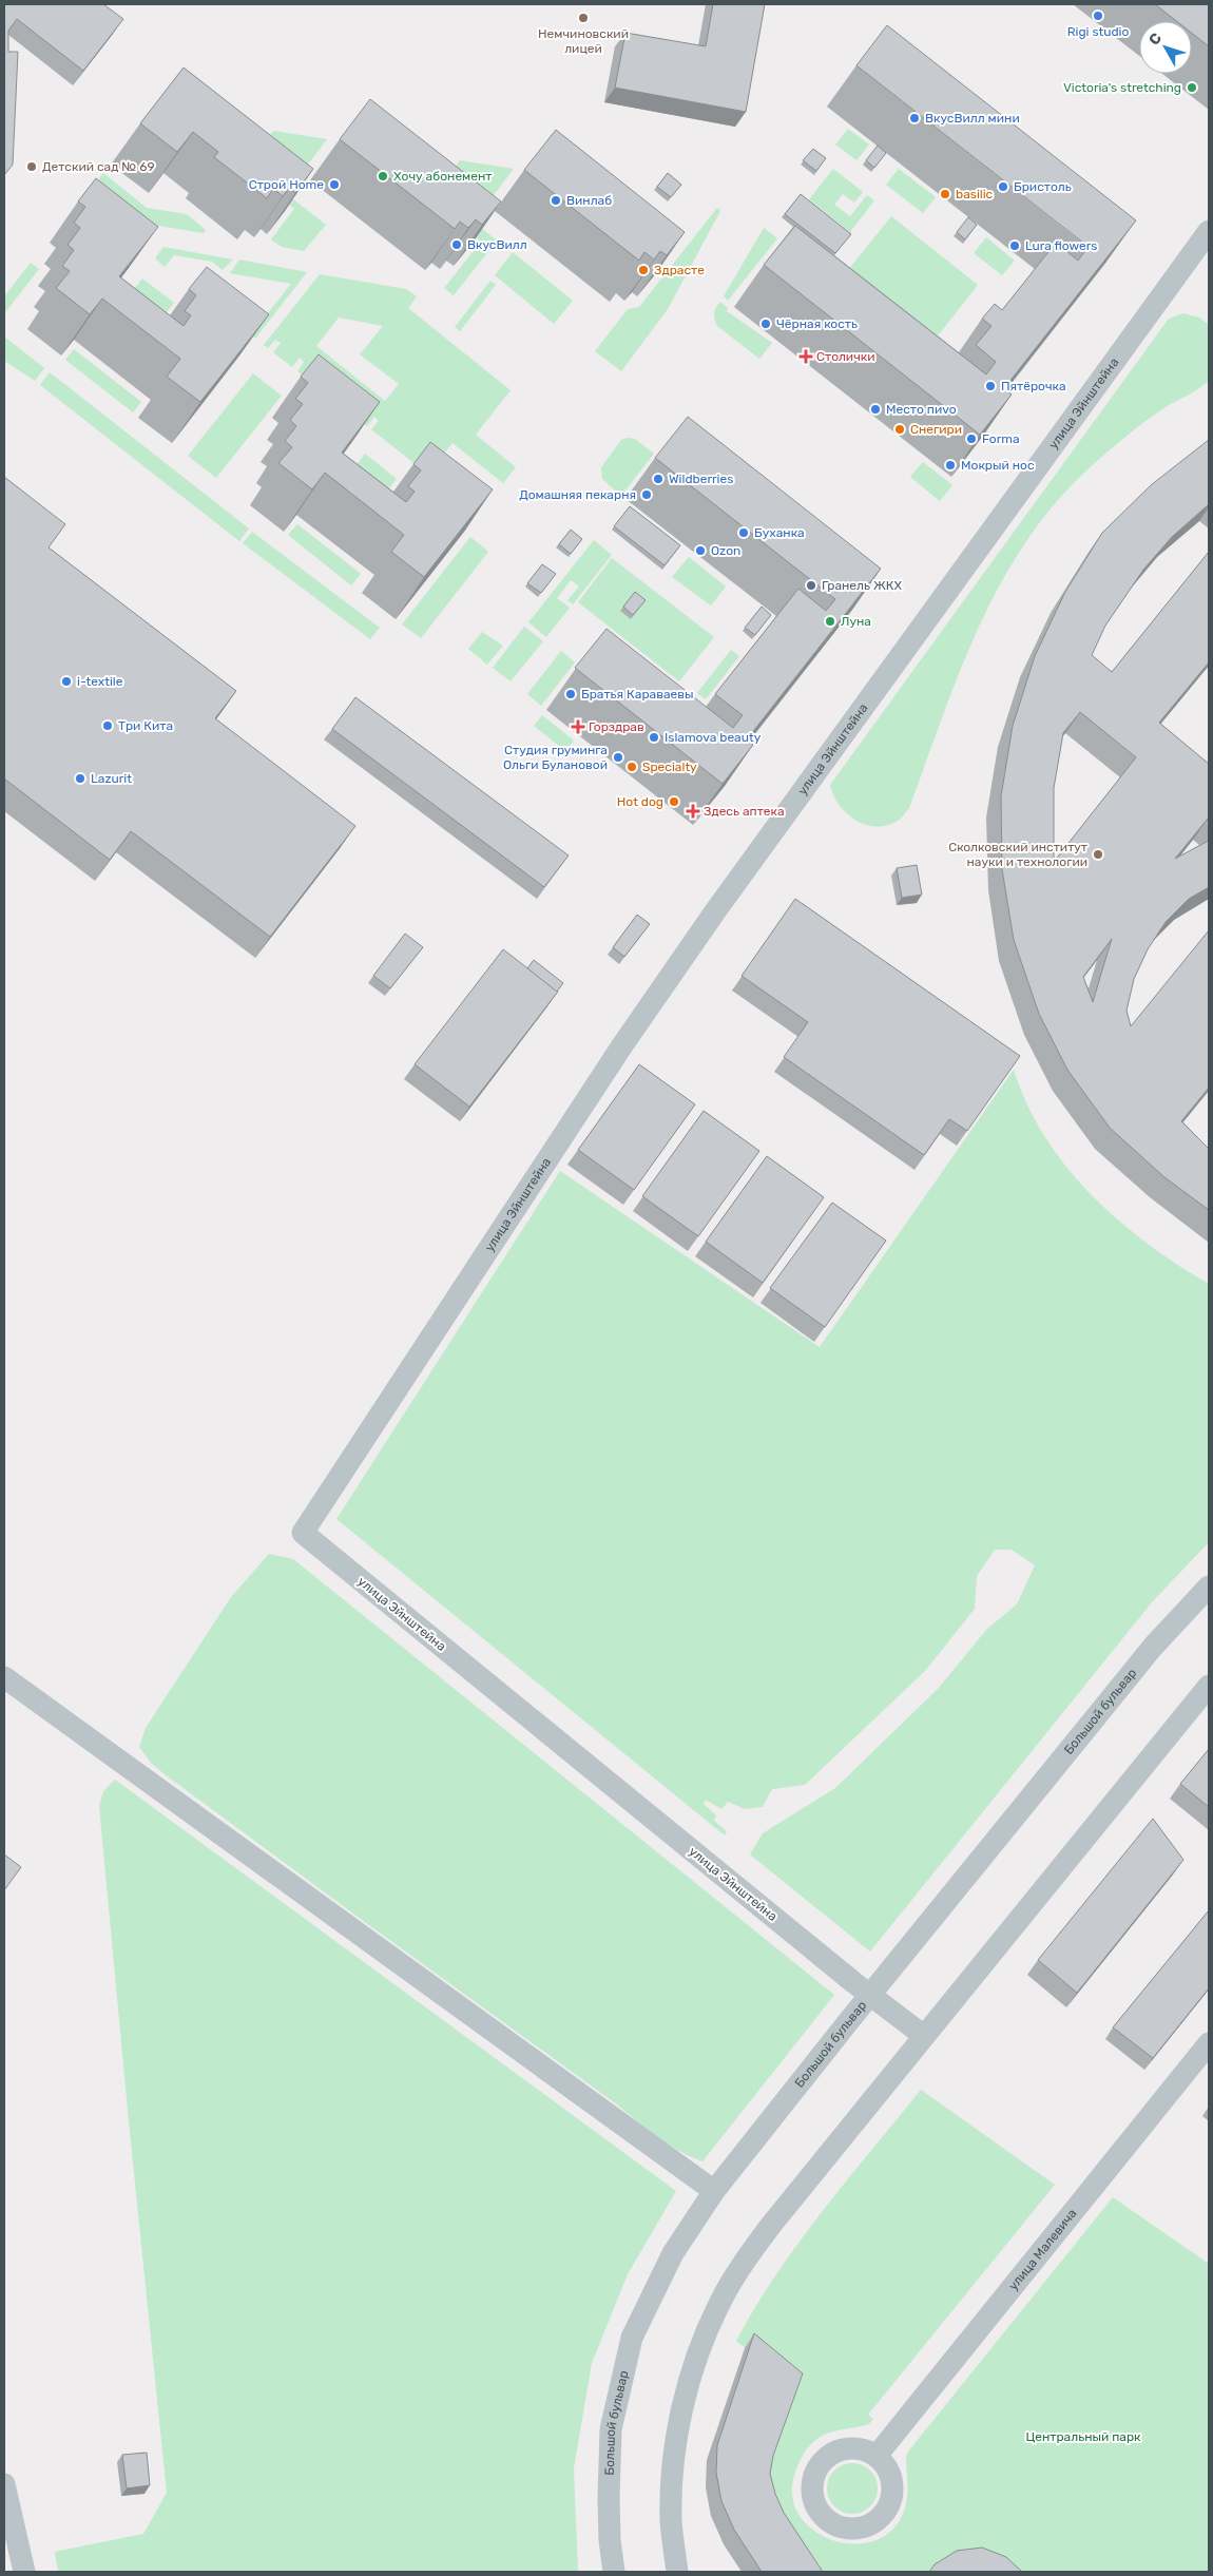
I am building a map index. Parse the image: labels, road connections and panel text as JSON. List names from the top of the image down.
{
  "streets": {
    "street": ["улица Эйнштейна", "Большой бульвар", "улица Малевича"]
  },
  "crossings": [
    ["улица Эйнштейна", "Большой бульвар"]
  ],
  "parks": ["Центральный парк"],
  "places": {
    "other": [
      "Rigi studio",
      "Немчиновский лицей",
      "Victoria's stretching",
      "ВкусВилл мини",
      "Детский сад № 69",
      "Хочу абонемент",
      "Строй Home",
      "Бристоль",
      "basilic",
      "Винлаб",
      "ВкусВилл",
      "Lura flowers",
      "Здрасте",
      "Чёрная кость",
      "Пятёрочка",
      "Место пиvo",
      "Снегири",
      "Forma",
      "Мокрый нос",
      "Wildberries",
      "Домашняя пекарня",
      "Буханка",
      "Ozon",
      "Гранель ЖКХ",
      "Луна",
      "i-textile",
      "Братья Караваевы",
      "Три Кита",
      "Islamova beauty",
      "Студия груминга Ольги Булановой",
      "Specialty",
      "Lazurit",
      "Hot dog",
      "Сколковский институт науки и технологии"
    ],
    "health": ["Столички", "Горздрав", "Здесь аптека"]
  },
  "north": "top left"
}
